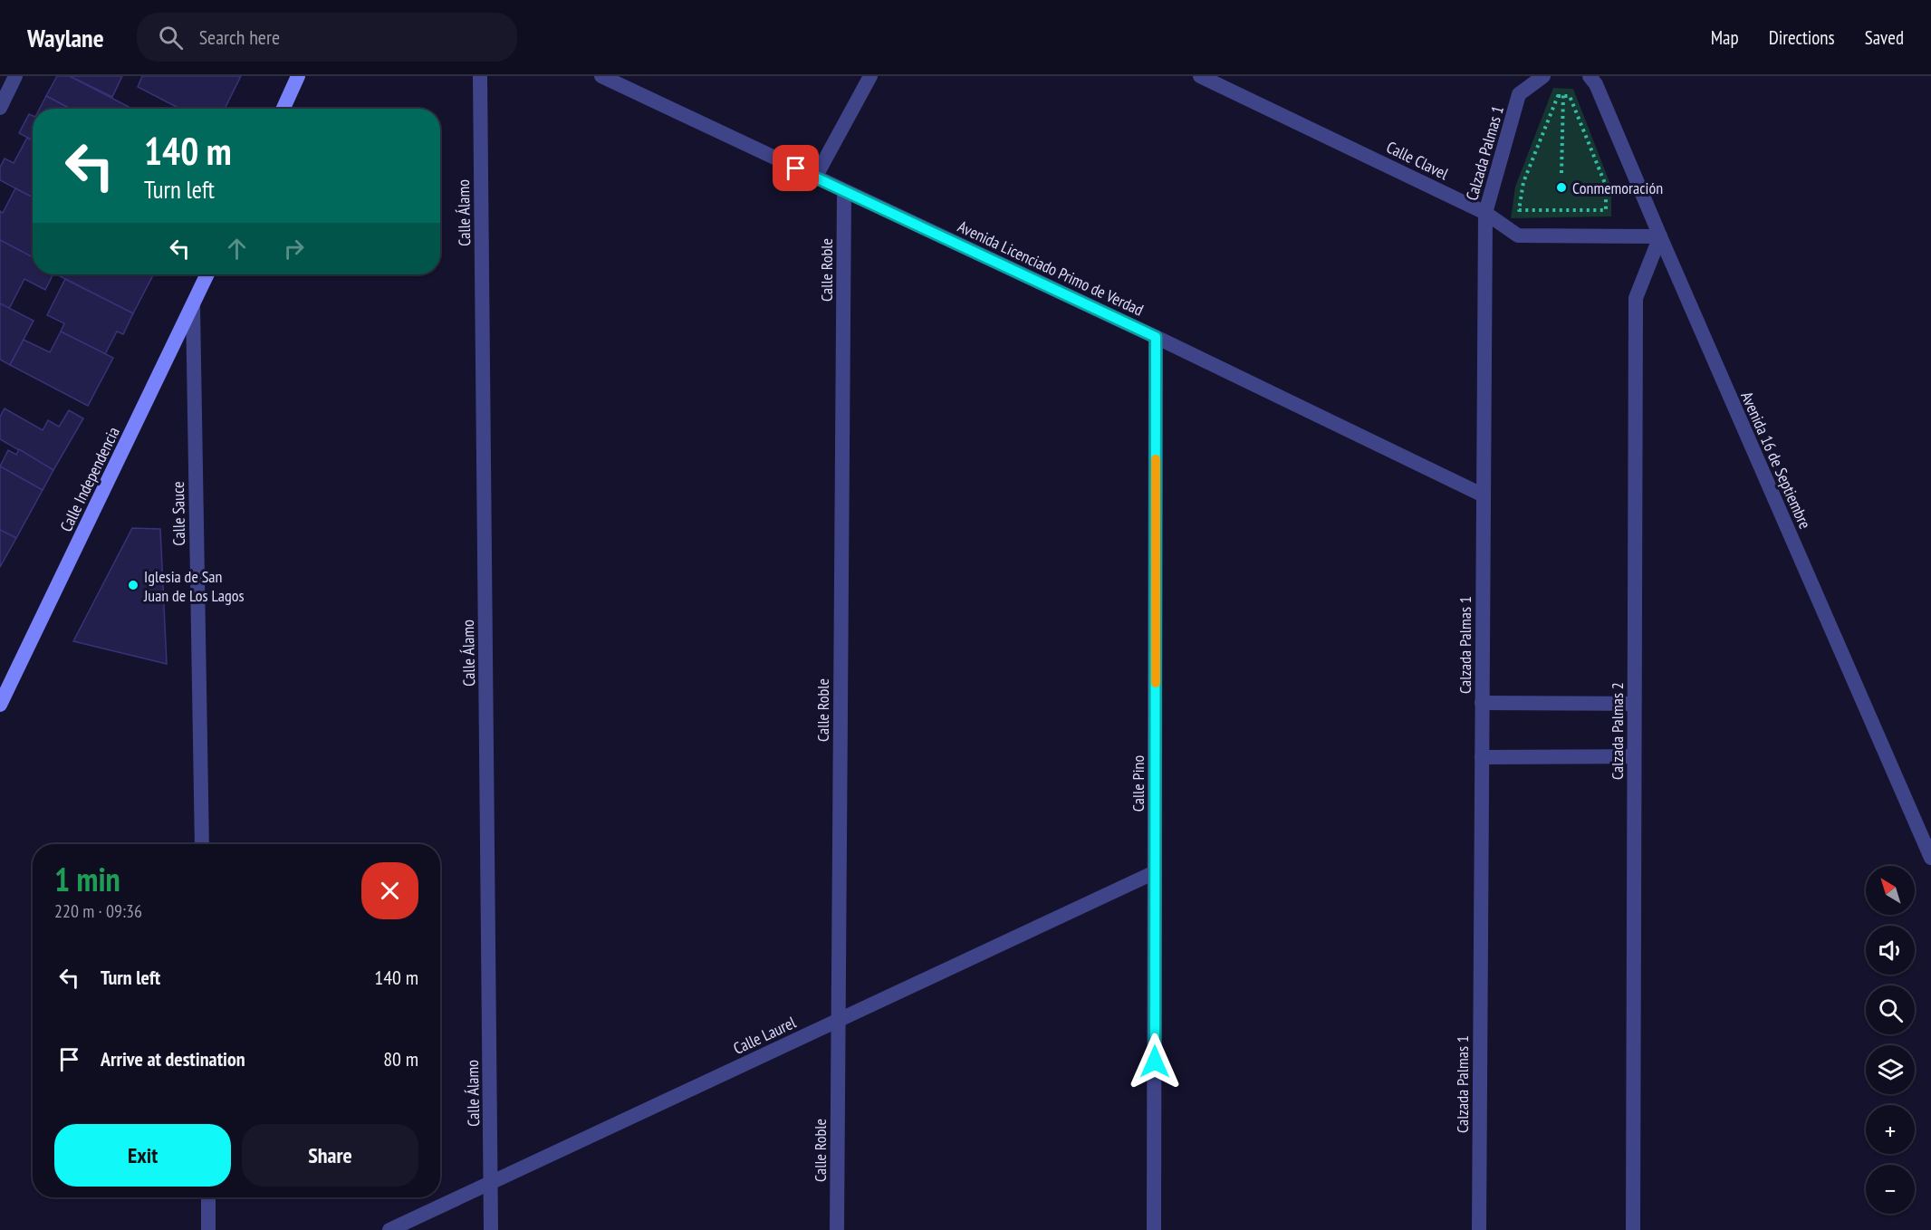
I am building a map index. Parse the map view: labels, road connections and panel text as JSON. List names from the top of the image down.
{
  "streets": {
    "main road": ["Calle Independencia"],
    "street": [
      "Calzada Palmas 1",
      "Calle Clavel",
      "Calle Álamo",
      "Avenida Licenciado Primo de Verdad",
      "Calle Roble",
      "Avenida 16 de Septiembre",
      "Calle Sauce",
      "Calzada Palmas 2",
      "Calle Pino",
      "Calle Laurel"
    ]
  },
  "crossings": [
    ["Calzada Palmas 1", "Calle Clavel"],
    ["Calzada Palmas 1", "Avenida Licenciado Primo de Verdad"],
    ["Calle Clavel", "Avenida 16 de Septiembre"],
    ["Calle Clavel", "Calzada Palmas 2"],
    ["Calle Álamo", "Calle Laurel"],
    ["Avenida Licenciado Primo de Verdad", "Calle Roble"],
    ["Avenida Licenciado Primo de Verdad", "Calle Pino"],
    ["Calle Roble", "Calle Laurel"],
    ["Avenida 16 de Septiembre", "Calzada Palmas 2"],
    ["Calle Independencia", "Calle Sauce"],
    ["Calle Pino", "Calle Laurel"]
  ],
  "places": ["Conmemoración", "Iglesia de San Juan de Los Lagos"],
  "north": "top left",
  "page": {
    "header": "Waylane",
    "search": "Search here",
    "nav": ["Map", "Directions", "Saved"],
    "turn": ["140 m", "Turn left"],
    "heading": ["1 min", "220 m · 09:36"],
    "map_buttons": ["+", "−"],
    "list": [
      {
        "name": "Turn left",
        "value": "140 m"
      },
      {
        "name": "Arrive at destination",
        "value": "80 m"
      }
    ],
    "buttons": ["Exit", "Share"]
  }
}
